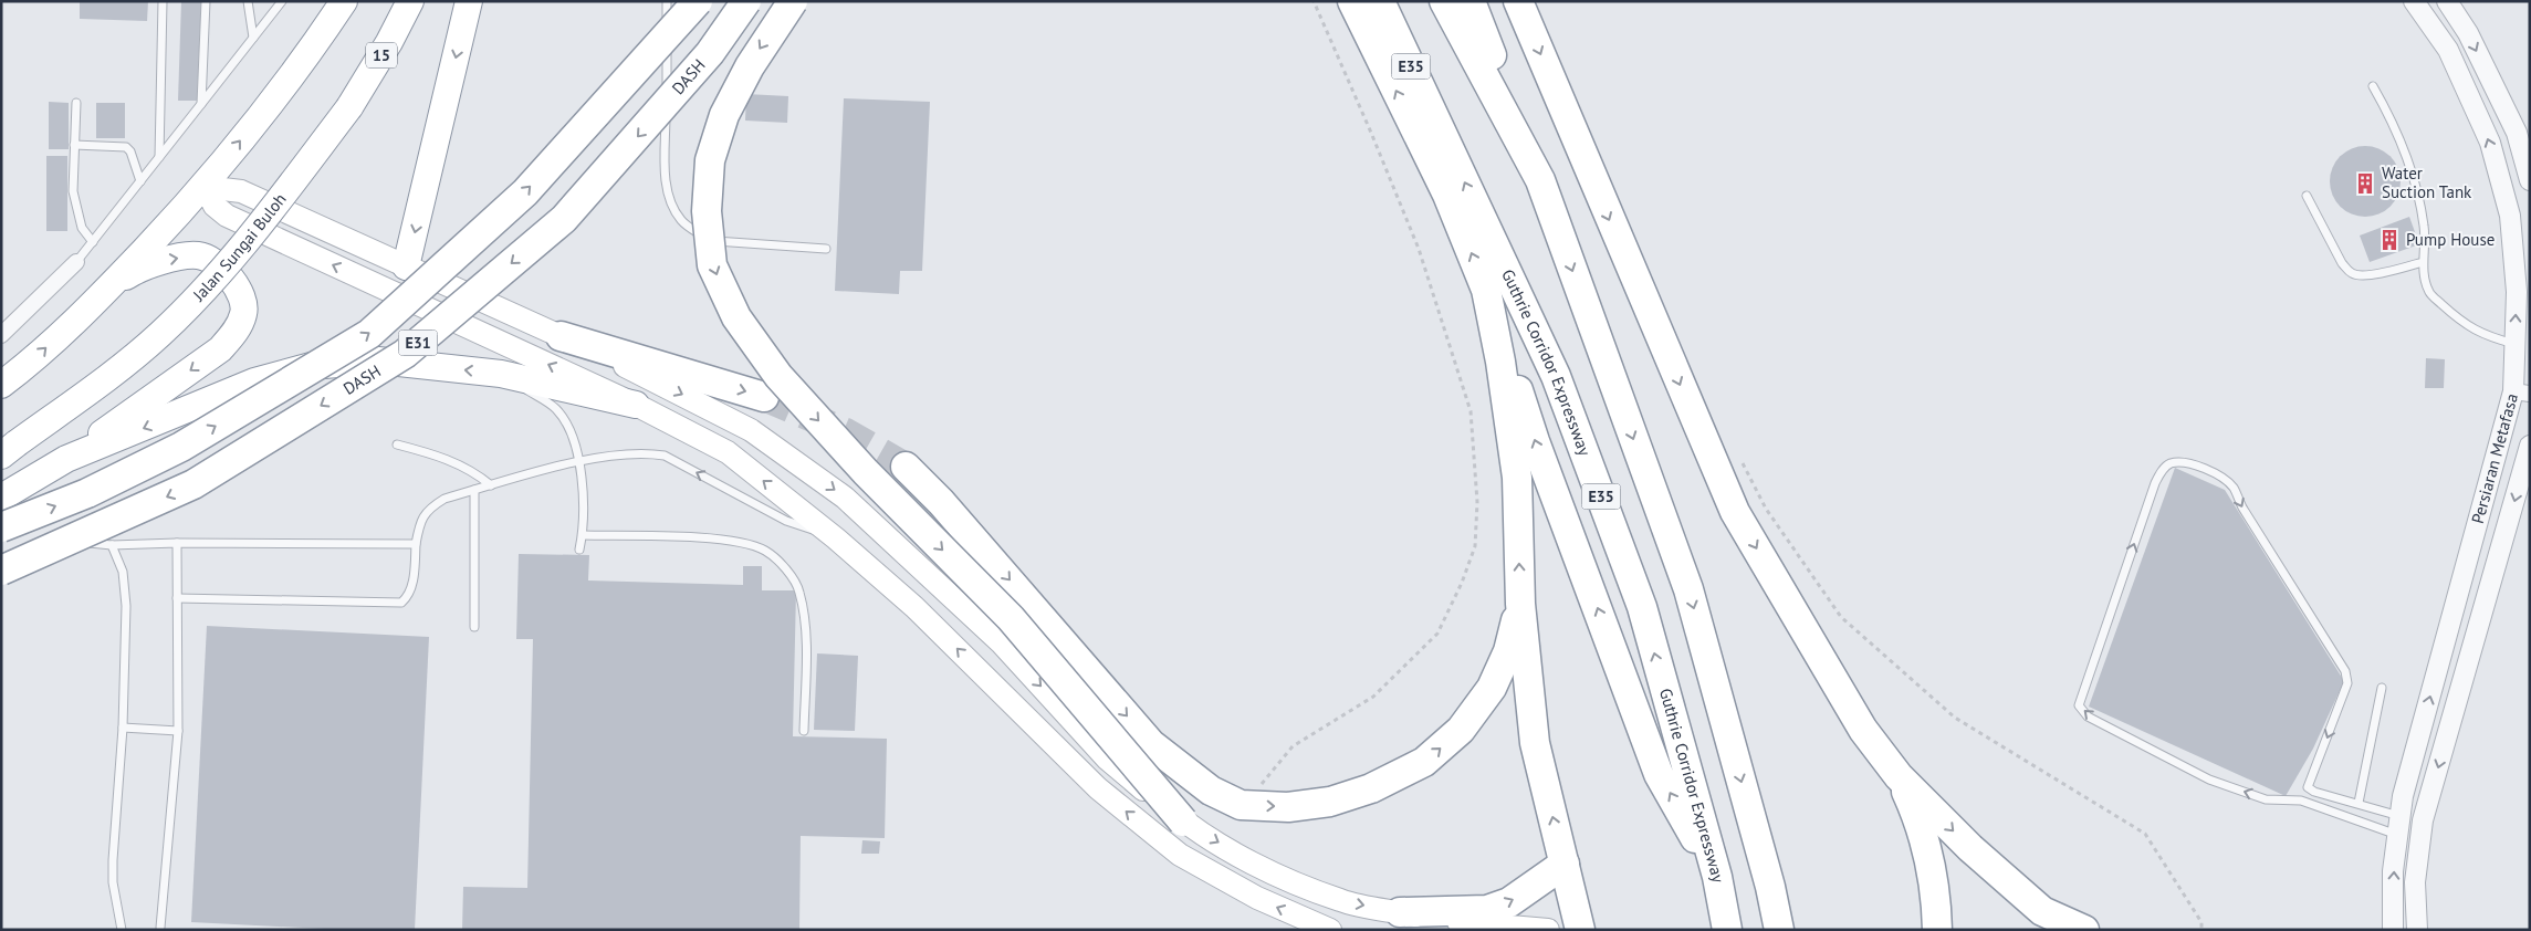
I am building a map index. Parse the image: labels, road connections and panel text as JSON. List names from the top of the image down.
{
  "streets": {
    "highway": [
      "15",
      "E35",
      "DASH",
      "Jalan Sungai Buloh",
      "E31",
      "Guthrie Corridor Expressway"
    ],
    "street": ["Persiaran Metafasa"]
  },
  "places": {
    "building": ["Water Suction Tank", "Pump House"]
  }
}
